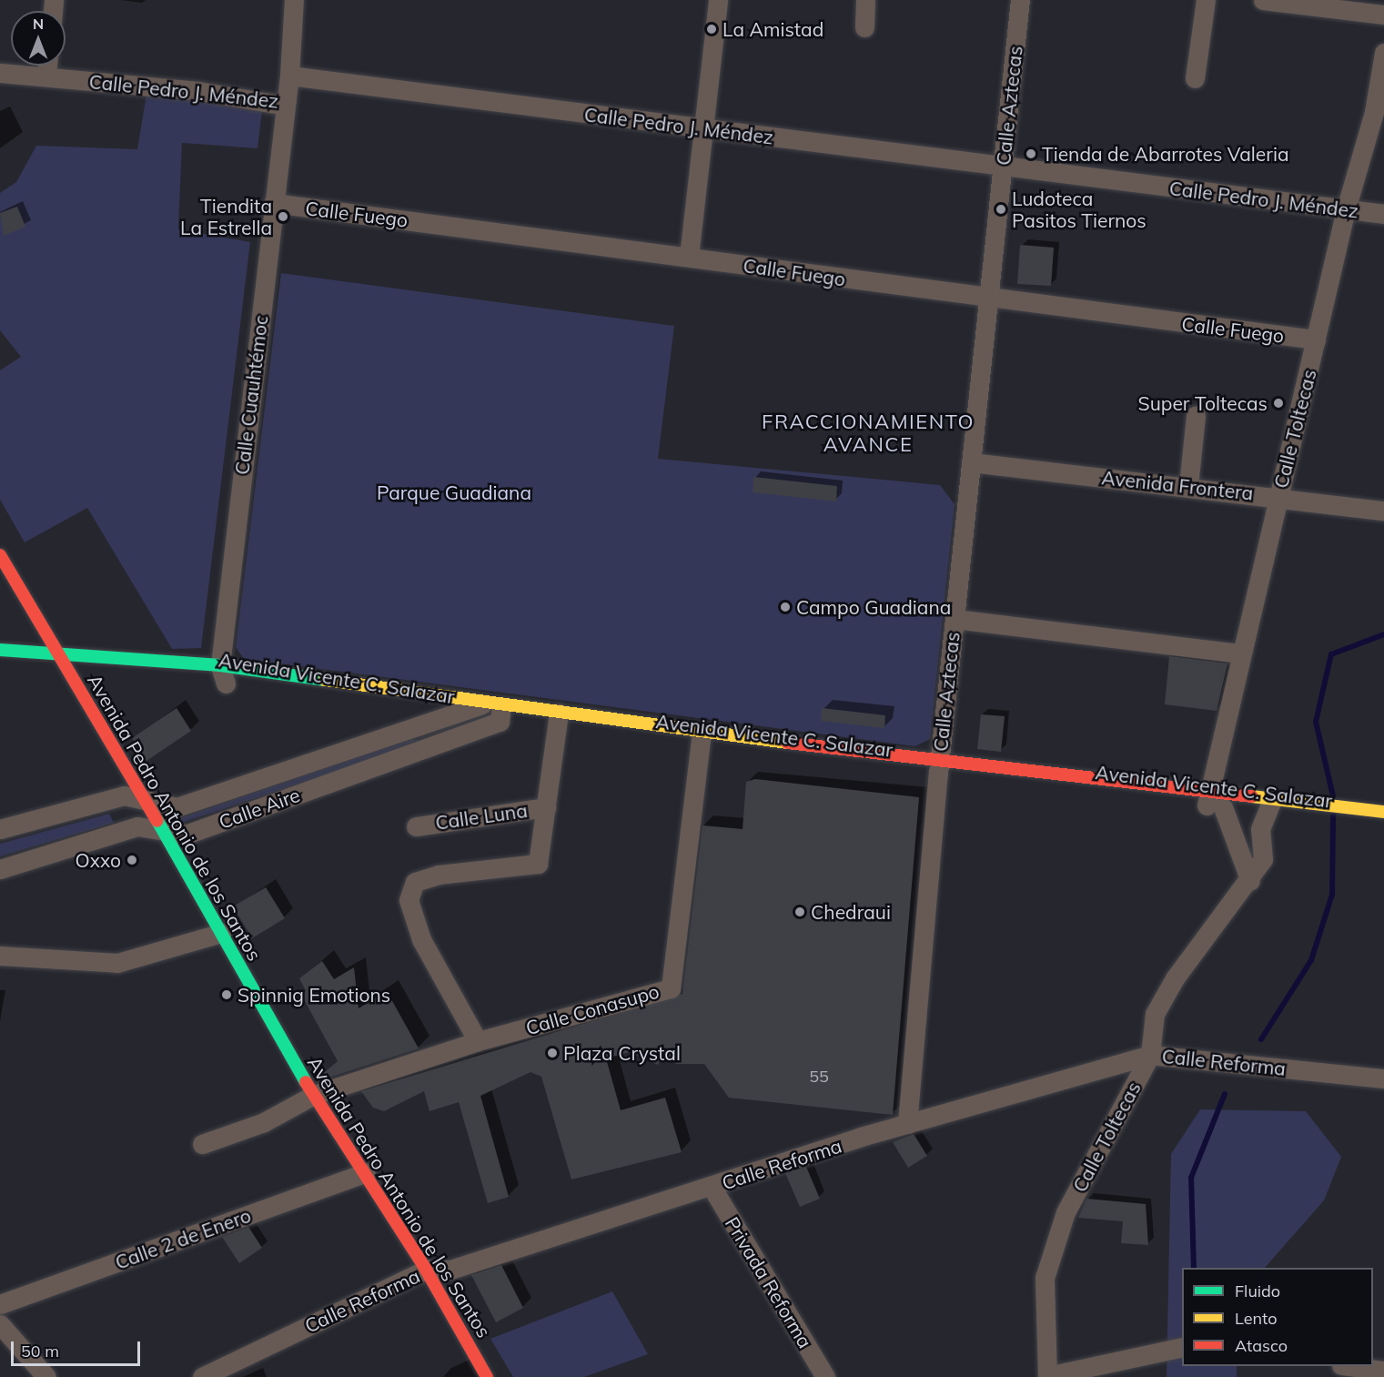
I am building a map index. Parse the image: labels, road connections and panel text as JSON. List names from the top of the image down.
{
  "streets": {
    "main road": ["Avenida Vicente C. Salazar", "Avenida Pedro Antonio de los Santos"],
    "street": [
      "Calle Pedro J. Méndez",
      "Calle Aztecas",
      "Calle Fuego",
      "Calle Cuauhtémoc",
      "Calle Toltecas",
      "Avenida Frontera",
      "Calle Aire",
      "Calle Luna",
      "Calle Conasupo",
      "Calle Reforma",
      "Calle 2 de Enero",
      "Privada Reforma"
    ]
  },
  "crossings": [
    ["Calle Pedro J. Méndez", "Calle Aztecas"],
    ["Calle Pedro J. Méndez", "Calle Cuauhtémoc"],
    ["Calle Pedro J. Méndez", "Calle Toltecas"],
    ["Calle Aztecas", "Calle Fuego"],
    ["Calle Aztecas", "Avenida Frontera"],
    ["Calle Aztecas", "Avenida Vicente C. Salazar"],
    ["Calle Aztecas", "Calle Reforma"],
    ["Calle Fuego", "Calle Cuauhtémoc"],
    ["Calle Fuego", "Calle Toltecas"],
    ["Calle Cuauhtémoc", "Avenida Vicente C. Salazar"],
    ["Calle Toltecas", "Avenida Frontera"],
    ["Calle Toltecas", "Avenida Vicente C. Salazar"],
    ["Calle Toltecas", "Calle Reforma"],
    ["Avenida Vicente C. Salazar", "Calle Aire"],
    ["Avenida Vicente C. Salazar", "Avenida Pedro Antonio de los Santos"],
    ["Avenida Vicente C. Salazar", "Calle Conasupo"],
    ["Calle Aire", "Avenida Pedro Antonio de los Santos"],
    ["Avenida Pedro Antonio de los Santos", "Calle Conasupo"],
    ["Avenida Pedro Antonio de los Santos", "Calle Reforma"],
    ["Avenida Pedro Antonio de los Santos", "Calle 2 de Enero"],
    ["Calle Reforma", "Privada Reforma"]
  ],
  "districts": ["FRACCIONAMIENTO AVANCE"],
  "parks": ["Parque Guadiana"],
  "places": [
    "La Amistad",
    "Tienda de Abarrotes Valeria",
    "Ludoteca Pasitos Tiernos",
    "Tiendita La Estrella",
    "Super Toltecas",
    "Campo Guadiana",
    "Oxxo",
    "Chedraui",
    "Spinnig Emotions",
    "Plaza Crystal"
  ],
  "house_numbers": ["55"],
  "legend": ["Fluido", "Lento", "Atasco"],
  "scale_bar": "50 m",
  "north": "top"
}
